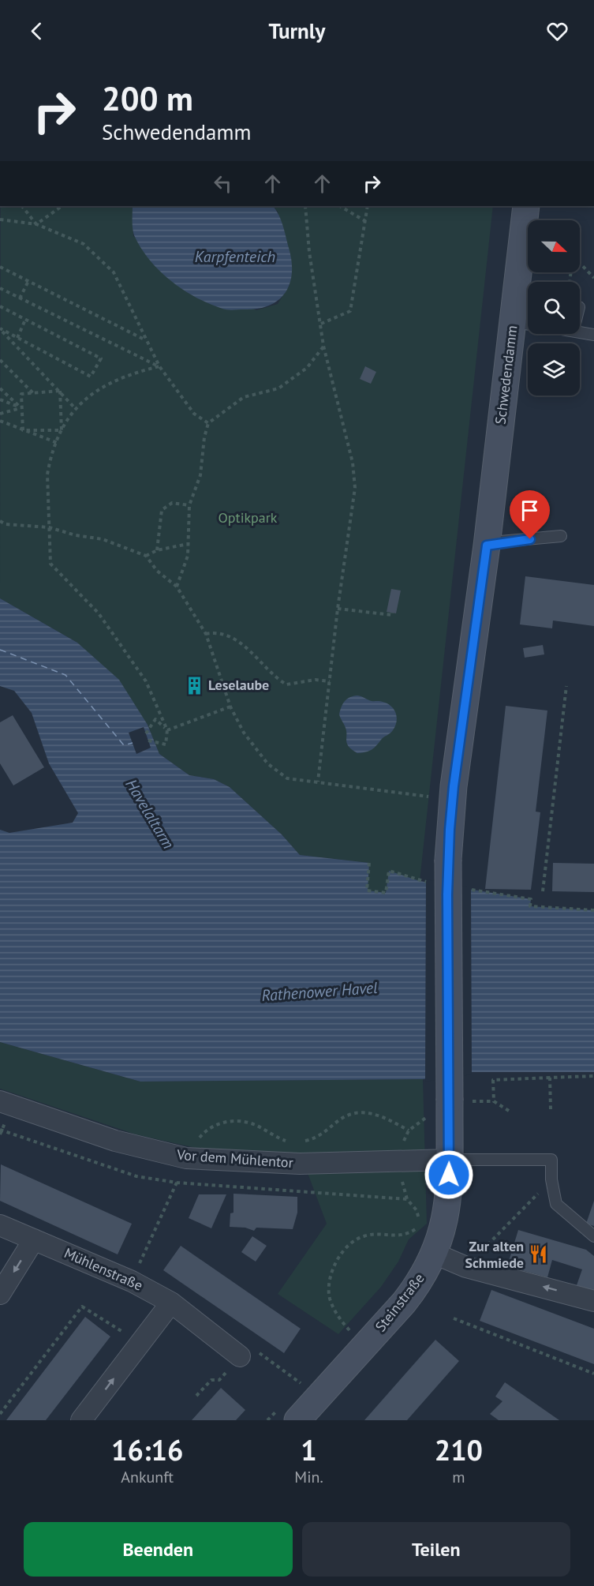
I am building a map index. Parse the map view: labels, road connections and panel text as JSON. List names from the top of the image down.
{
  "streets": {
    "main road": ["Schwedendamm", "Steinstraße"],
    "street": ["Vor dem Mühlentor", "Mühlenstraße"]
  },
  "crossings": [
    ["Schwedendamm", "Vor dem Mühlentor"],
    ["Schwedendamm", "Steinstraße"],
    ["Vor dem Mühlentor", "Steinstraße"]
  ],
  "water": ["Karpfenteich", "Havelaltarm", "Rathenower Havel"],
  "parks": ["Optikpark"],
  "places": {
    "building": ["Leselaube"],
    "restaurant": ["Zur alten Schmiede"]
  },
  "north": "right",
  "page": {
    "header": "Turnly",
    "turn": ["200 m", "Schwedendamm"],
    "eta": [
      "16:16",
      "Ankunft",
      "1",
      "Min.",
      "210",
      "m"
    ],
    "buttons": ["Beenden", "Teilen"]
  }
}
